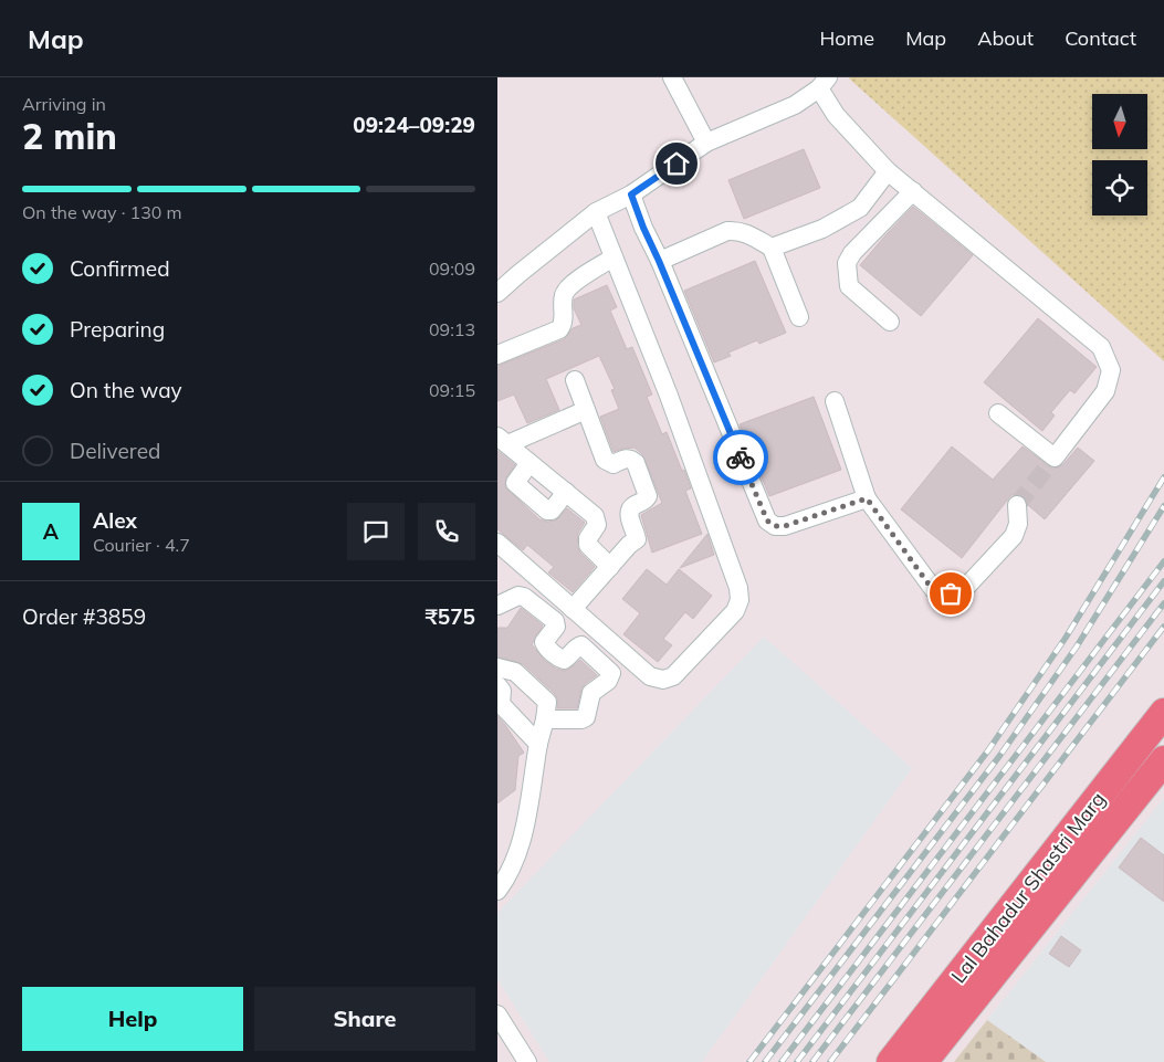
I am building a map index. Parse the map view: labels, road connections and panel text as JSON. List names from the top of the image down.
{
  "streets": {
    "main road": ["Lal Bahadur Shastri Marg"]
  },
  "north": "bottom",
  "page": {
    "header": "Map",
    "nav": [
      "Home",
      "Map",
      "About",
      "Contact"
    ],
    "heading": ["2 min", "Arriving in", "09:24–09:29"],
    "panel": [
      "Alex",
      "Courier · 4.7",
      "Order #3859",
      "₹575"
    ],
    "bar": "On the way · 130 m",
    "list": [
      ["Confirmed", "09:09"],
      ["Preparing", "09:13"],
      ["On the way", "09:15"],
      "Delivered"
    ],
    "round": "A",
    "buttons": ["Help", "Share"]
  }
}
